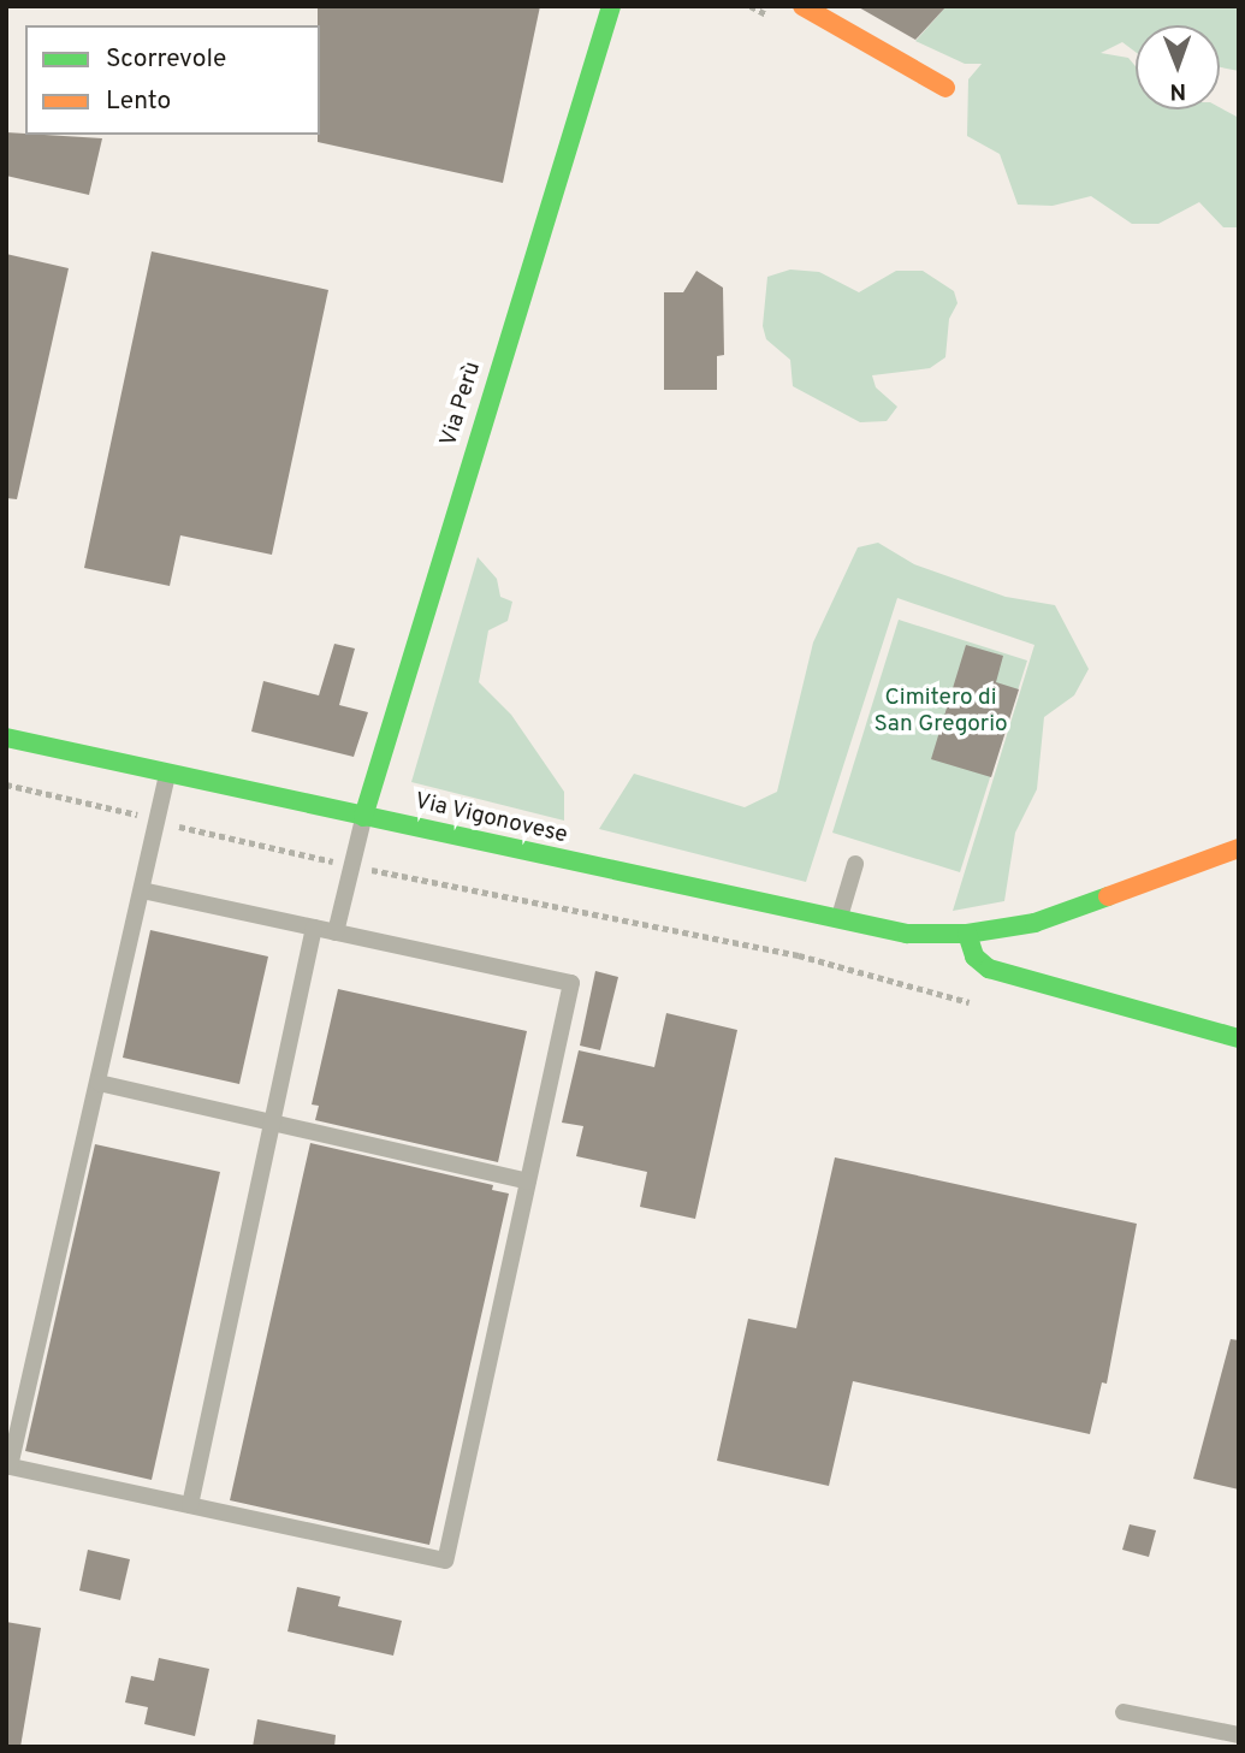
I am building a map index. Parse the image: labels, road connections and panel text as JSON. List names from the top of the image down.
{
  "streets": {
    "street": ["Via Perù", "Via Vigonovese"]
  },
  "crossings": [
    ["Via Perù", "Via Vigonovese"]
  ],
  "parks": ["Cimitero di San Gregorio"],
  "legend": ["Scorrevole", "Lento"],
  "north": "bottom"
}
